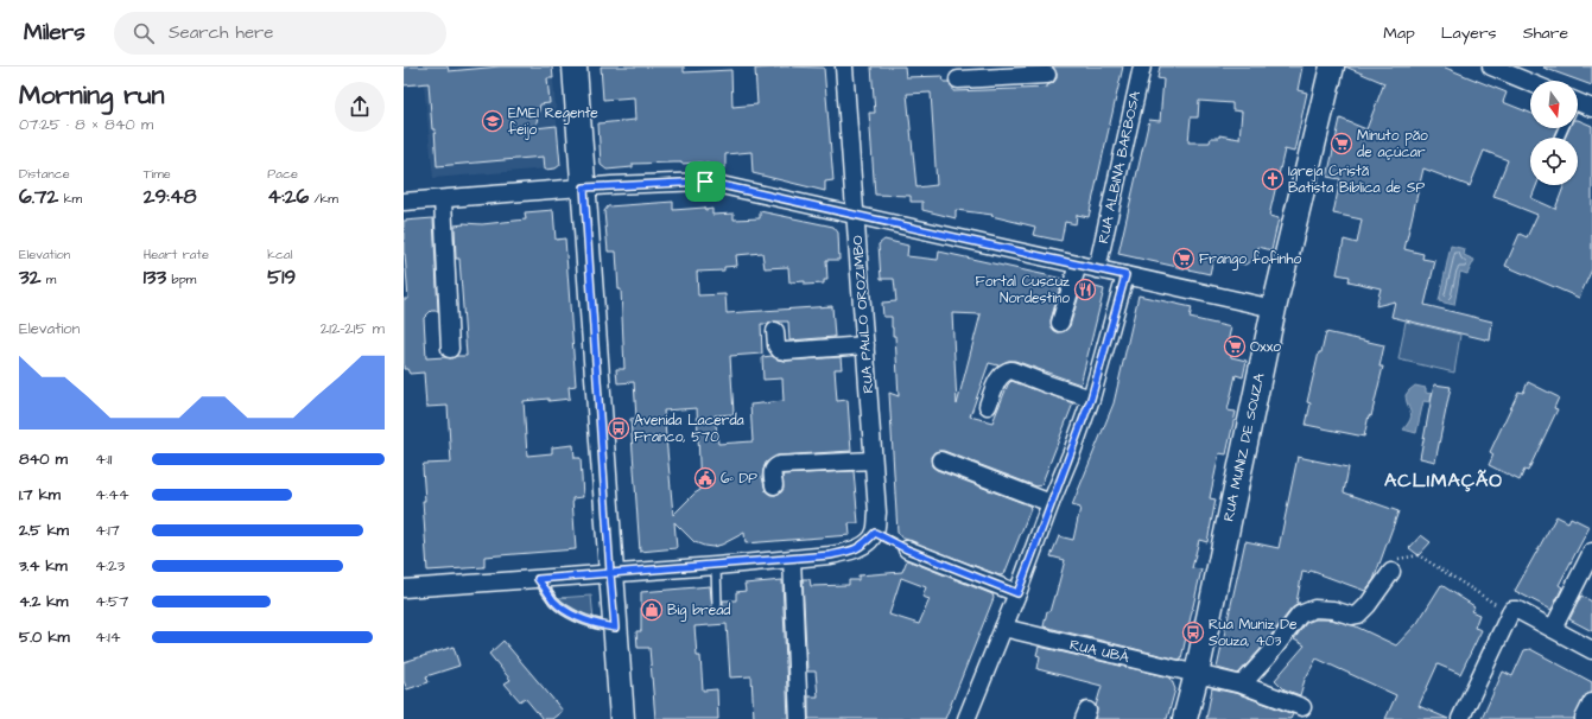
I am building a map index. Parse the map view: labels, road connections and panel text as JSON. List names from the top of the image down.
{
  "streets": {
    "street": [
      "RUA ALBINA BARBOSA",
      "RUA PAULO OROZIMBO",
      "RUA MUNIZ DE SOUZA",
      "RUA UBÁ"
    ]
  },
  "crossings": [
    ["RUA MUNIZ DE SOUZA", "RUA UBÁ"]
  ],
  "districts": ["ACLIMAÇÃO"],
  "places": {
    "school or university": ["EMEI Regente feijo"],
    "supermarket": ["Minuto pão de açúcar", "Frango fofinho", "Oxxo"],
    "church": ["Igreja Cristã Batista Bíblica de SP"],
    "restaurant": ["Fortal Cuscuz Nordestino"],
    "bus stop": ["Avenida Lacerda Franco, 570", "Rua Muniz De Souza, 403"],
    "public building": ["6º DP"],
    "shop": ["Big bread"]
  },
  "north": "bottom",
  "page": {
    "header": "Milers",
    "search": "Search here",
    "nav": ["Map", "Layers", "Share"],
    "heading": ["Morning run", "07:25 · 8 × 840 m"],
    "stats": [
      ["Distance", "6.72 km"],
      ["Time", "29:48"],
      ["Pace", "4:26 /km"],
      ["Elevation", "32 m"],
      ["Heart rate", "133 bpm"],
      ["kcal", "519"]
    ],
    "chart": ["Elevation", "212–215 m"],
    "list": [
      {
        "name": "840 m",
        "note": "4:11"
      },
      {
        "name": "1.7 km",
        "note": "4:44"
      },
      {
        "name": "2.5 km",
        "note": "4:17"
      },
      {
        "name": "3.4 km",
        "note": "4:23"
      },
      {
        "name": "4.2 km",
        "note": "4:57"
      },
      {
        "name": "5.0 km",
        "note": "4:14"
      }
    ]
  }
}
